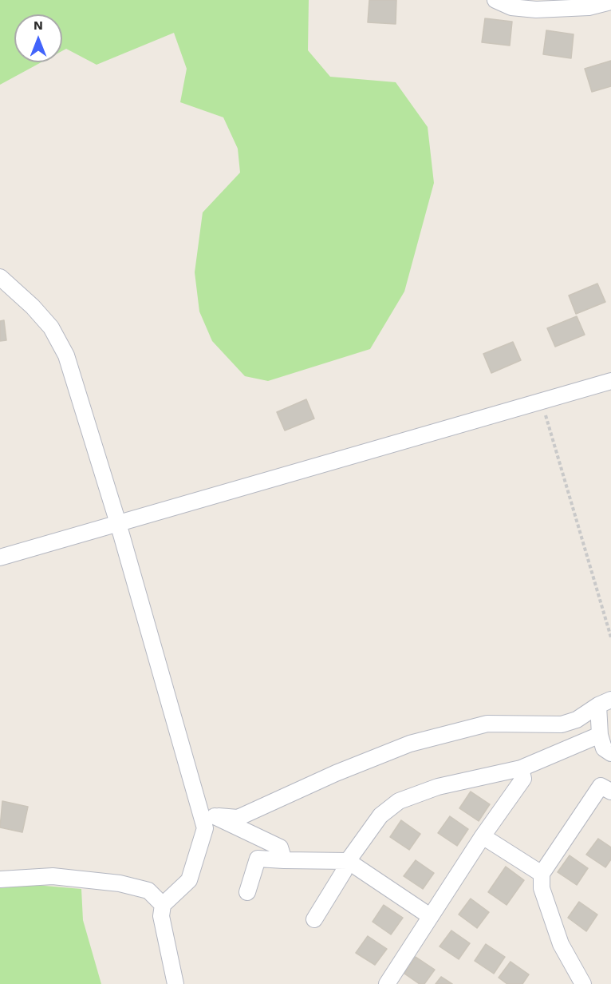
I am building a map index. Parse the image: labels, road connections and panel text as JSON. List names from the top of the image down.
{
  "north": "top"
}
